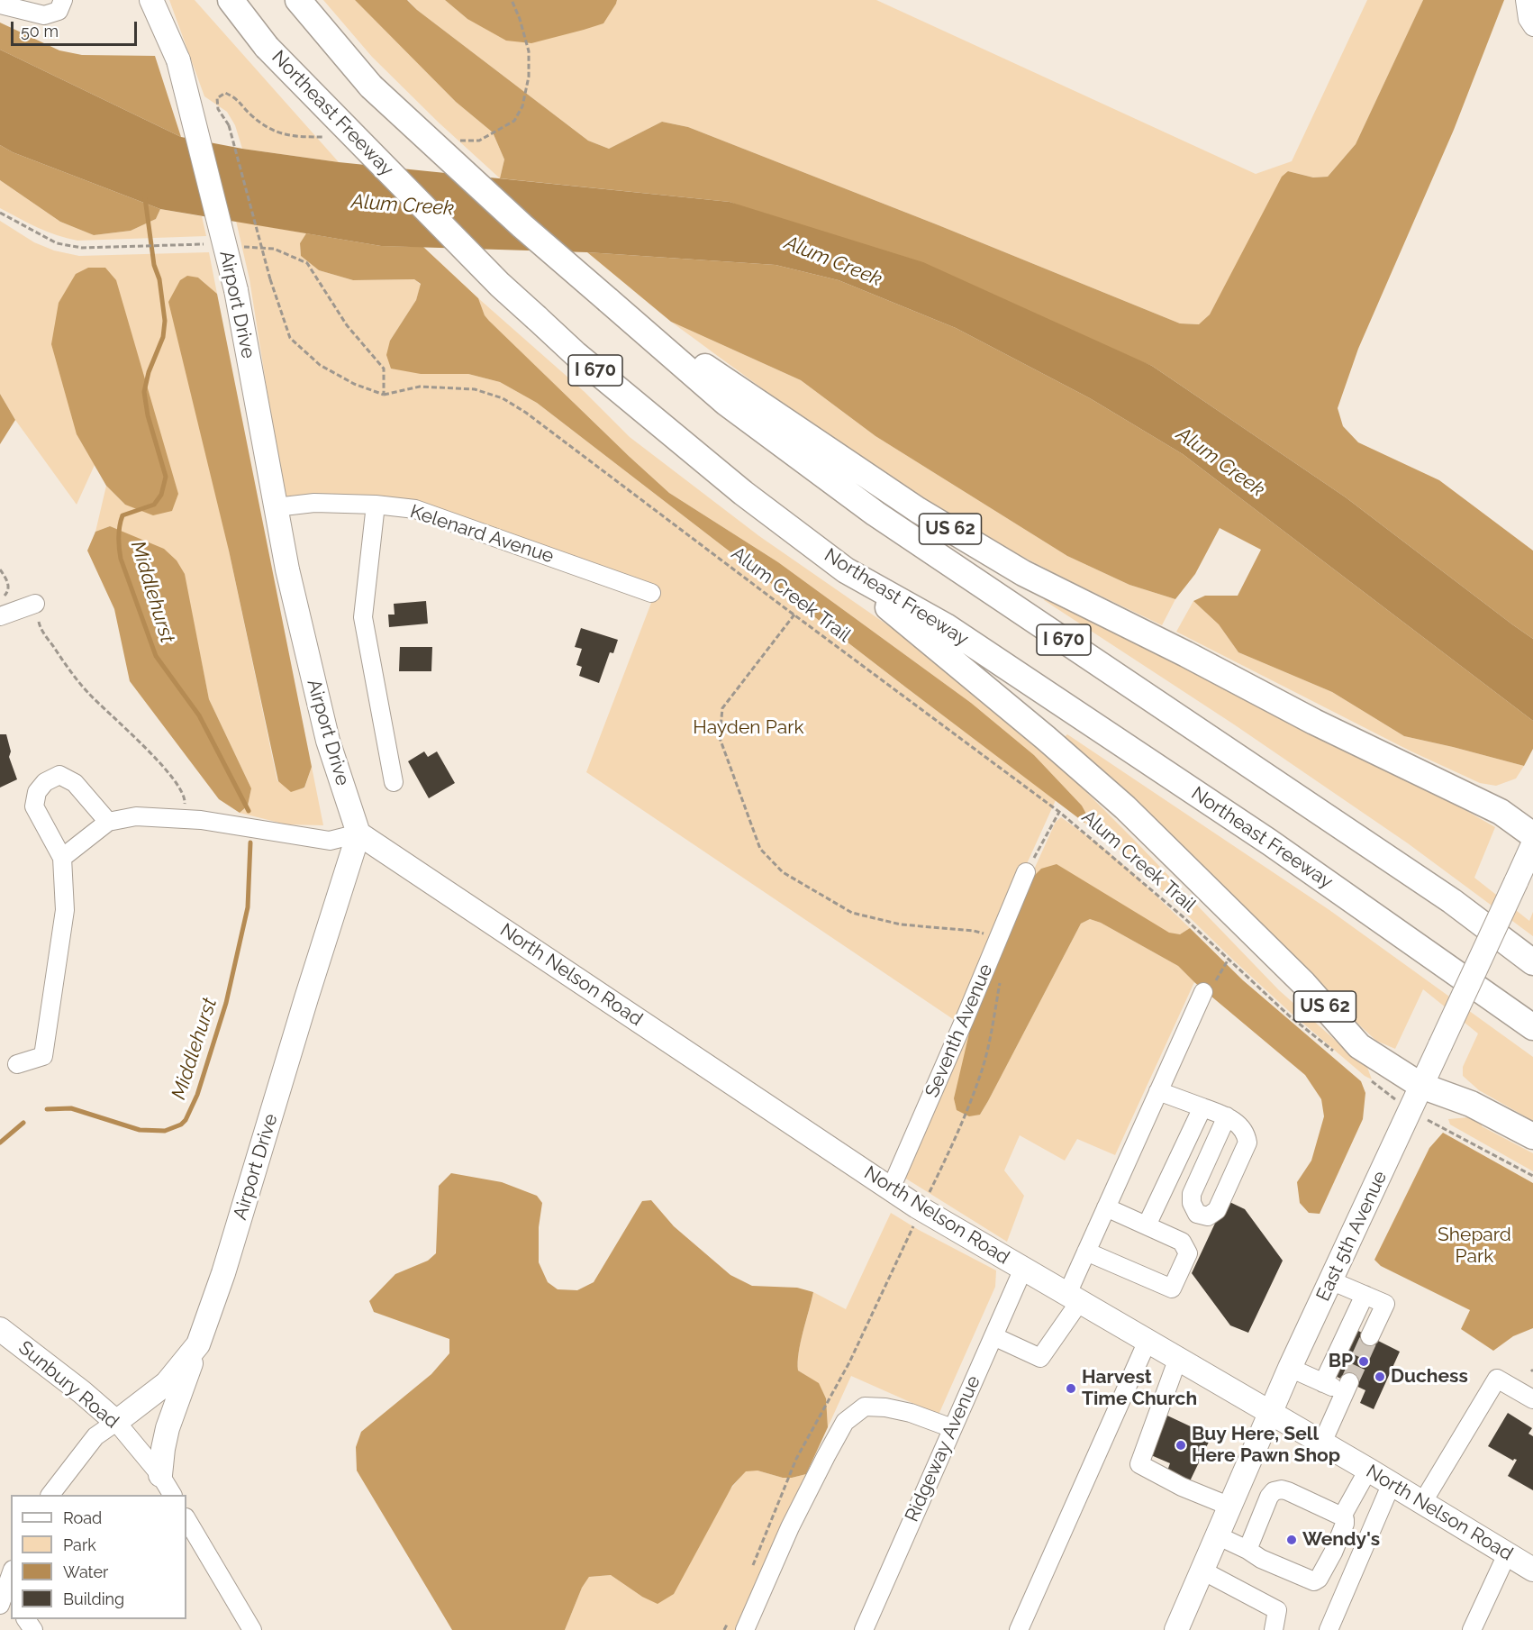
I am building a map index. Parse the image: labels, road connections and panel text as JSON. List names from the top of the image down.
{
  "streets": {
    "highway": ["Northeast Freeway", "I 670", "US 62"],
    "main road": [
      "Airport Drive",
      "North Nelson Road",
      "East 5th Avenue",
      "Sunbury Road"
    ],
    "street": ["Kelenard Avenue", "Seventh Avenue", "Ridgeway Avenue"],
    "path": ["Alum Creek Trail"]
  },
  "crossings": [
    ["Northeast Freeway", "US 62"],
    ["Airport Drive", "Kelenard Avenue"],
    ["Airport Drive", "North Nelson Road"],
    ["Airport Drive", "Sunbury Road"],
    ["I 670", "US 62"],
    ["US 62", "East 5th Avenue"],
    ["North Nelson Road", "Seventh Avenue"],
    ["North Nelson Road", "East 5th Avenue"],
    ["North Nelson Road", "Ridgeway Avenue"]
  ],
  "water": ["Alum Creek", "Middlehurst"],
  "parks": ["Hayden Park", "Shepard Park"],
  "places": [
    "BP",
    "Duchess",
    "Harvest Time Church",
    "Buy Here, Sell Here Pawn Shop",
    "Wendy's"
  ],
  "legend": [
    "Road",
    "Park",
    "Water",
    "Building"
  ],
  "scale_bar": "50 m"
}
